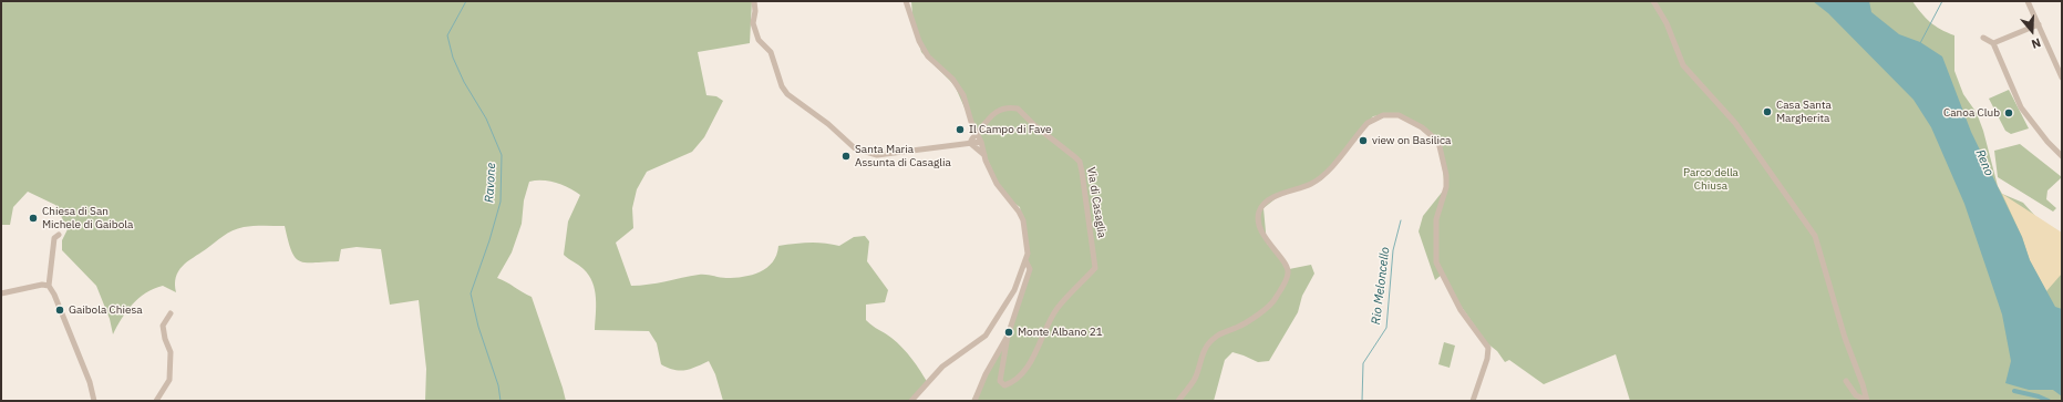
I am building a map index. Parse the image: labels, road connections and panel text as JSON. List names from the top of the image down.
{
  "streets": {
    "street": ["Via di Casaglia"]
  },
  "water": ["Reno", "Ravone", "Rio Meloncello"],
  "parks": ["Parco della Chiusa"],
  "places": [
    "Casa Santa Margherita",
    "Canoa Club",
    "Il Campo di Fave",
    "view on Basilica",
    "Santa Maria Assunta di Casaglia",
    "Chiesa di San Michele di Gaibola",
    "Gaibola Chiesa",
    "Monte Albano 21"
  ],
  "north": "bottom"
}
